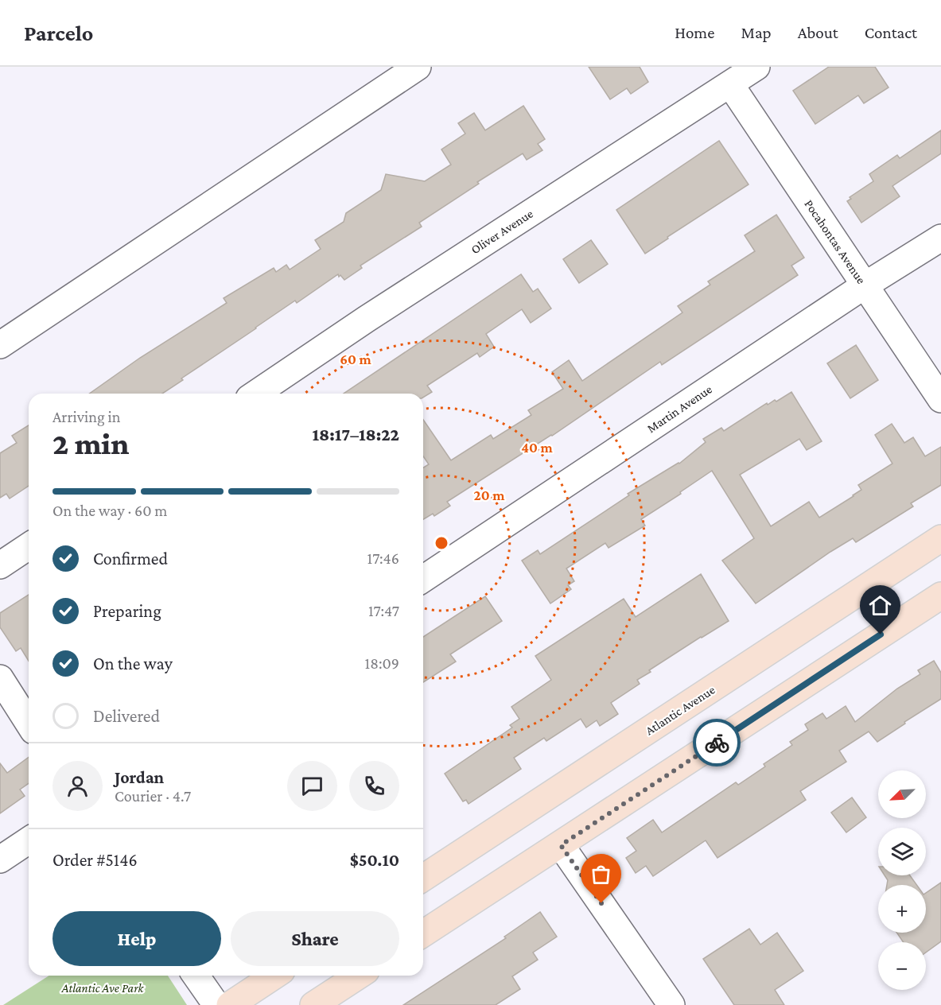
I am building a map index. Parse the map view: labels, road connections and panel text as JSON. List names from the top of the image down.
{
  "streets": {
    "main road": ["Atlantic Avenue"],
    "street": ["Oliver Avenue", "Pocahontas Avenue", "Martin Avenue"]
  },
  "crossings": [
    ["Oliver Avenue", "Pocahontas Avenue"],
    ["Pocahontas Avenue", "Martin Avenue"]
  ],
  "parks": ["Atlantic Ave Park"],
  "north": "bottom left",
  "page": {
    "header": "Parcelo",
    "nav": [
      "Home",
      "Map",
      "About",
      "Contact"
    ],
    "heading": ["2 min", "Arriving in", "18:17–18:22"],
    "panel": [
      "Jordan",
      "Courier · 4.7",
      "Order #5146",
      "$50.10"
    ],
    "bar": "On the way · 60 m",
    "list": [
      ["Confirmed", "17:46"],
      ["Preparing", "17:47"],
      ["On the way", "18:09"],
      "Delivered"
    ],
    "map_buttons": ["+", "−"],
    "buttons": ["Help", "Share"]
  },
  "rings": ["60 m", "40 m", "20 m"]
}
